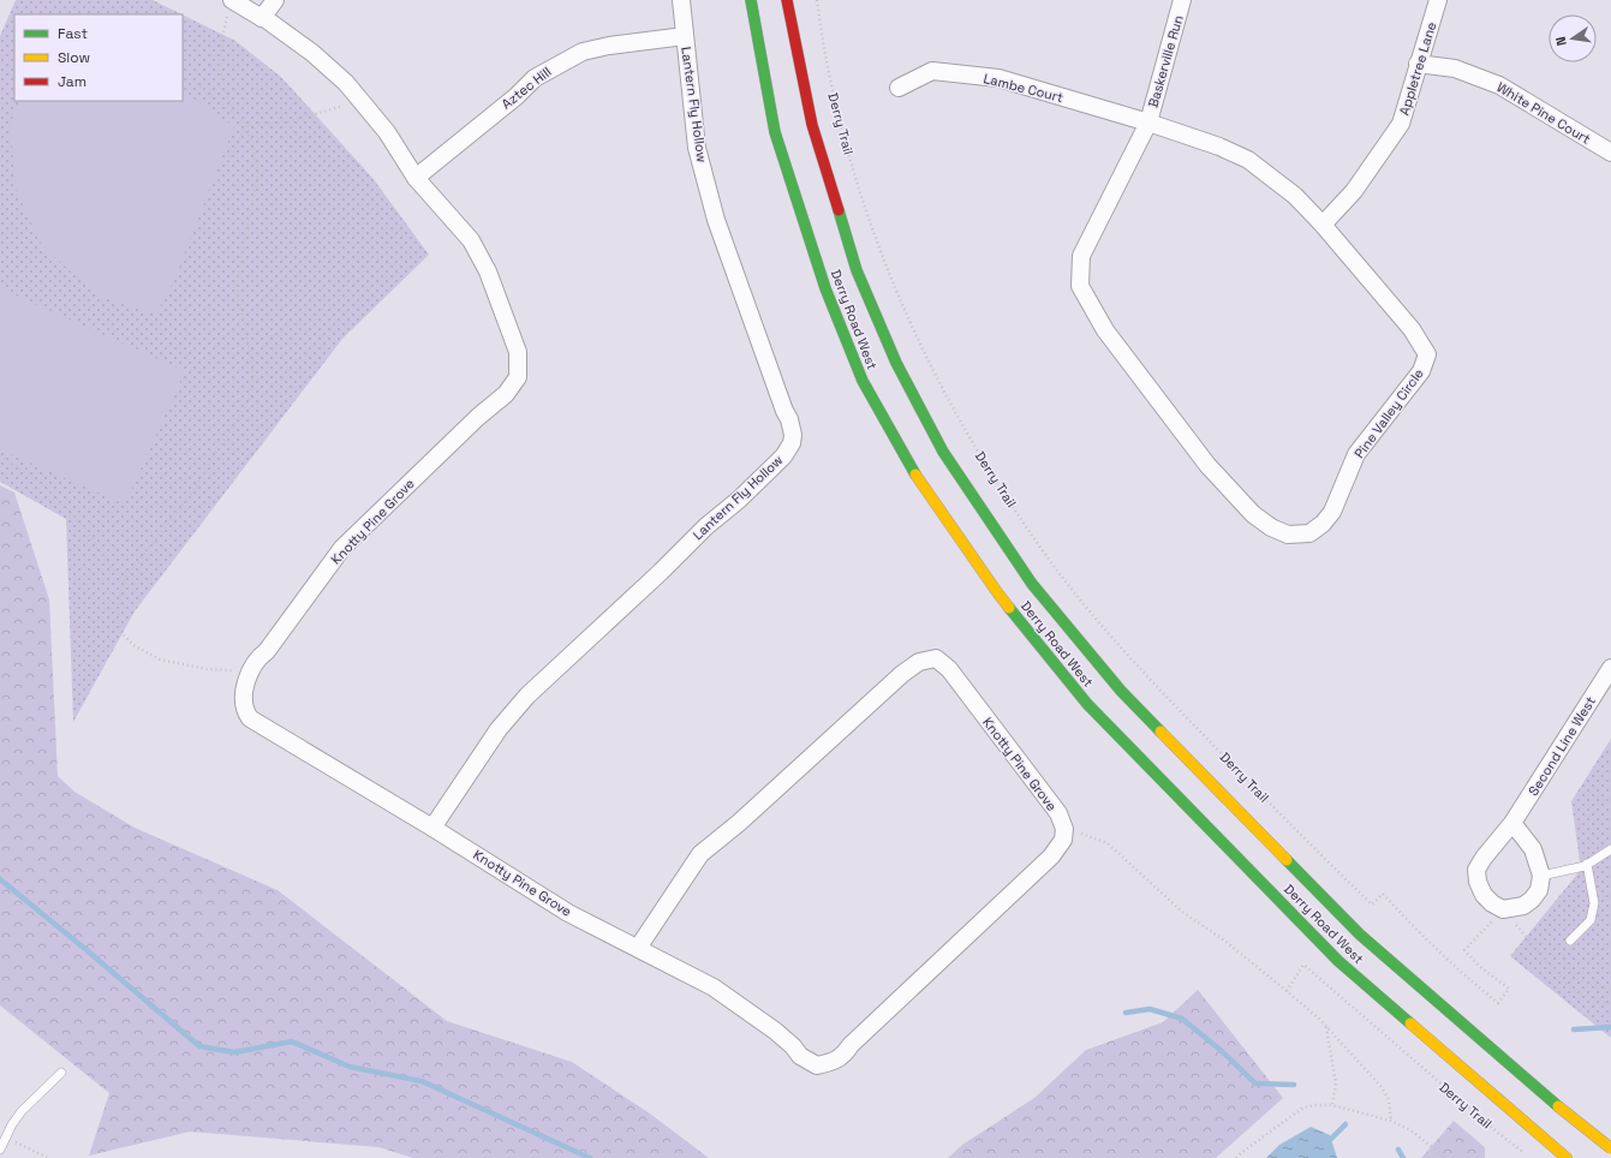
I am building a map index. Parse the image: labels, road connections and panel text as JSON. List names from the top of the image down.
{
  "streets": {
    "main road": ["Derry Road West"],
    "street": [
      "Baskerville Run",
      "Appletree Lane",
      "Aztec Hill",
      "Lambe Court",
      "Lantern Fly Hollow",
      "White Pine Court",
      "Pine Valley Circle",
      "Knotty Pine Grove",
      "Second Line West"
    ],
    "path": ["Derry Trail"]
  },
  "crossings": [
    ["Baskerville Run", "Lambe Court"],
    ["Baskerville Run", "Pine Valley Circle"],
    ["Appletree Lane", "White Pine Court"],
    ["Appletree Lane", "Pine Valley Circle"],
    ["Aztec Hill", "Lantern Fly Hollow"],
    ["Aztec Hill", "Knotty Pine Grove"],
    ["Lambe Court", "Pine Valley Circle"],
    ["Lantern Fly Hollow", "Knotty Pine Grove"],
    ["Derry Trail", "Second Line West"]
  ],
  "legend": ["Fast", "Slow", "Jam"],
  "north": "left"
}
